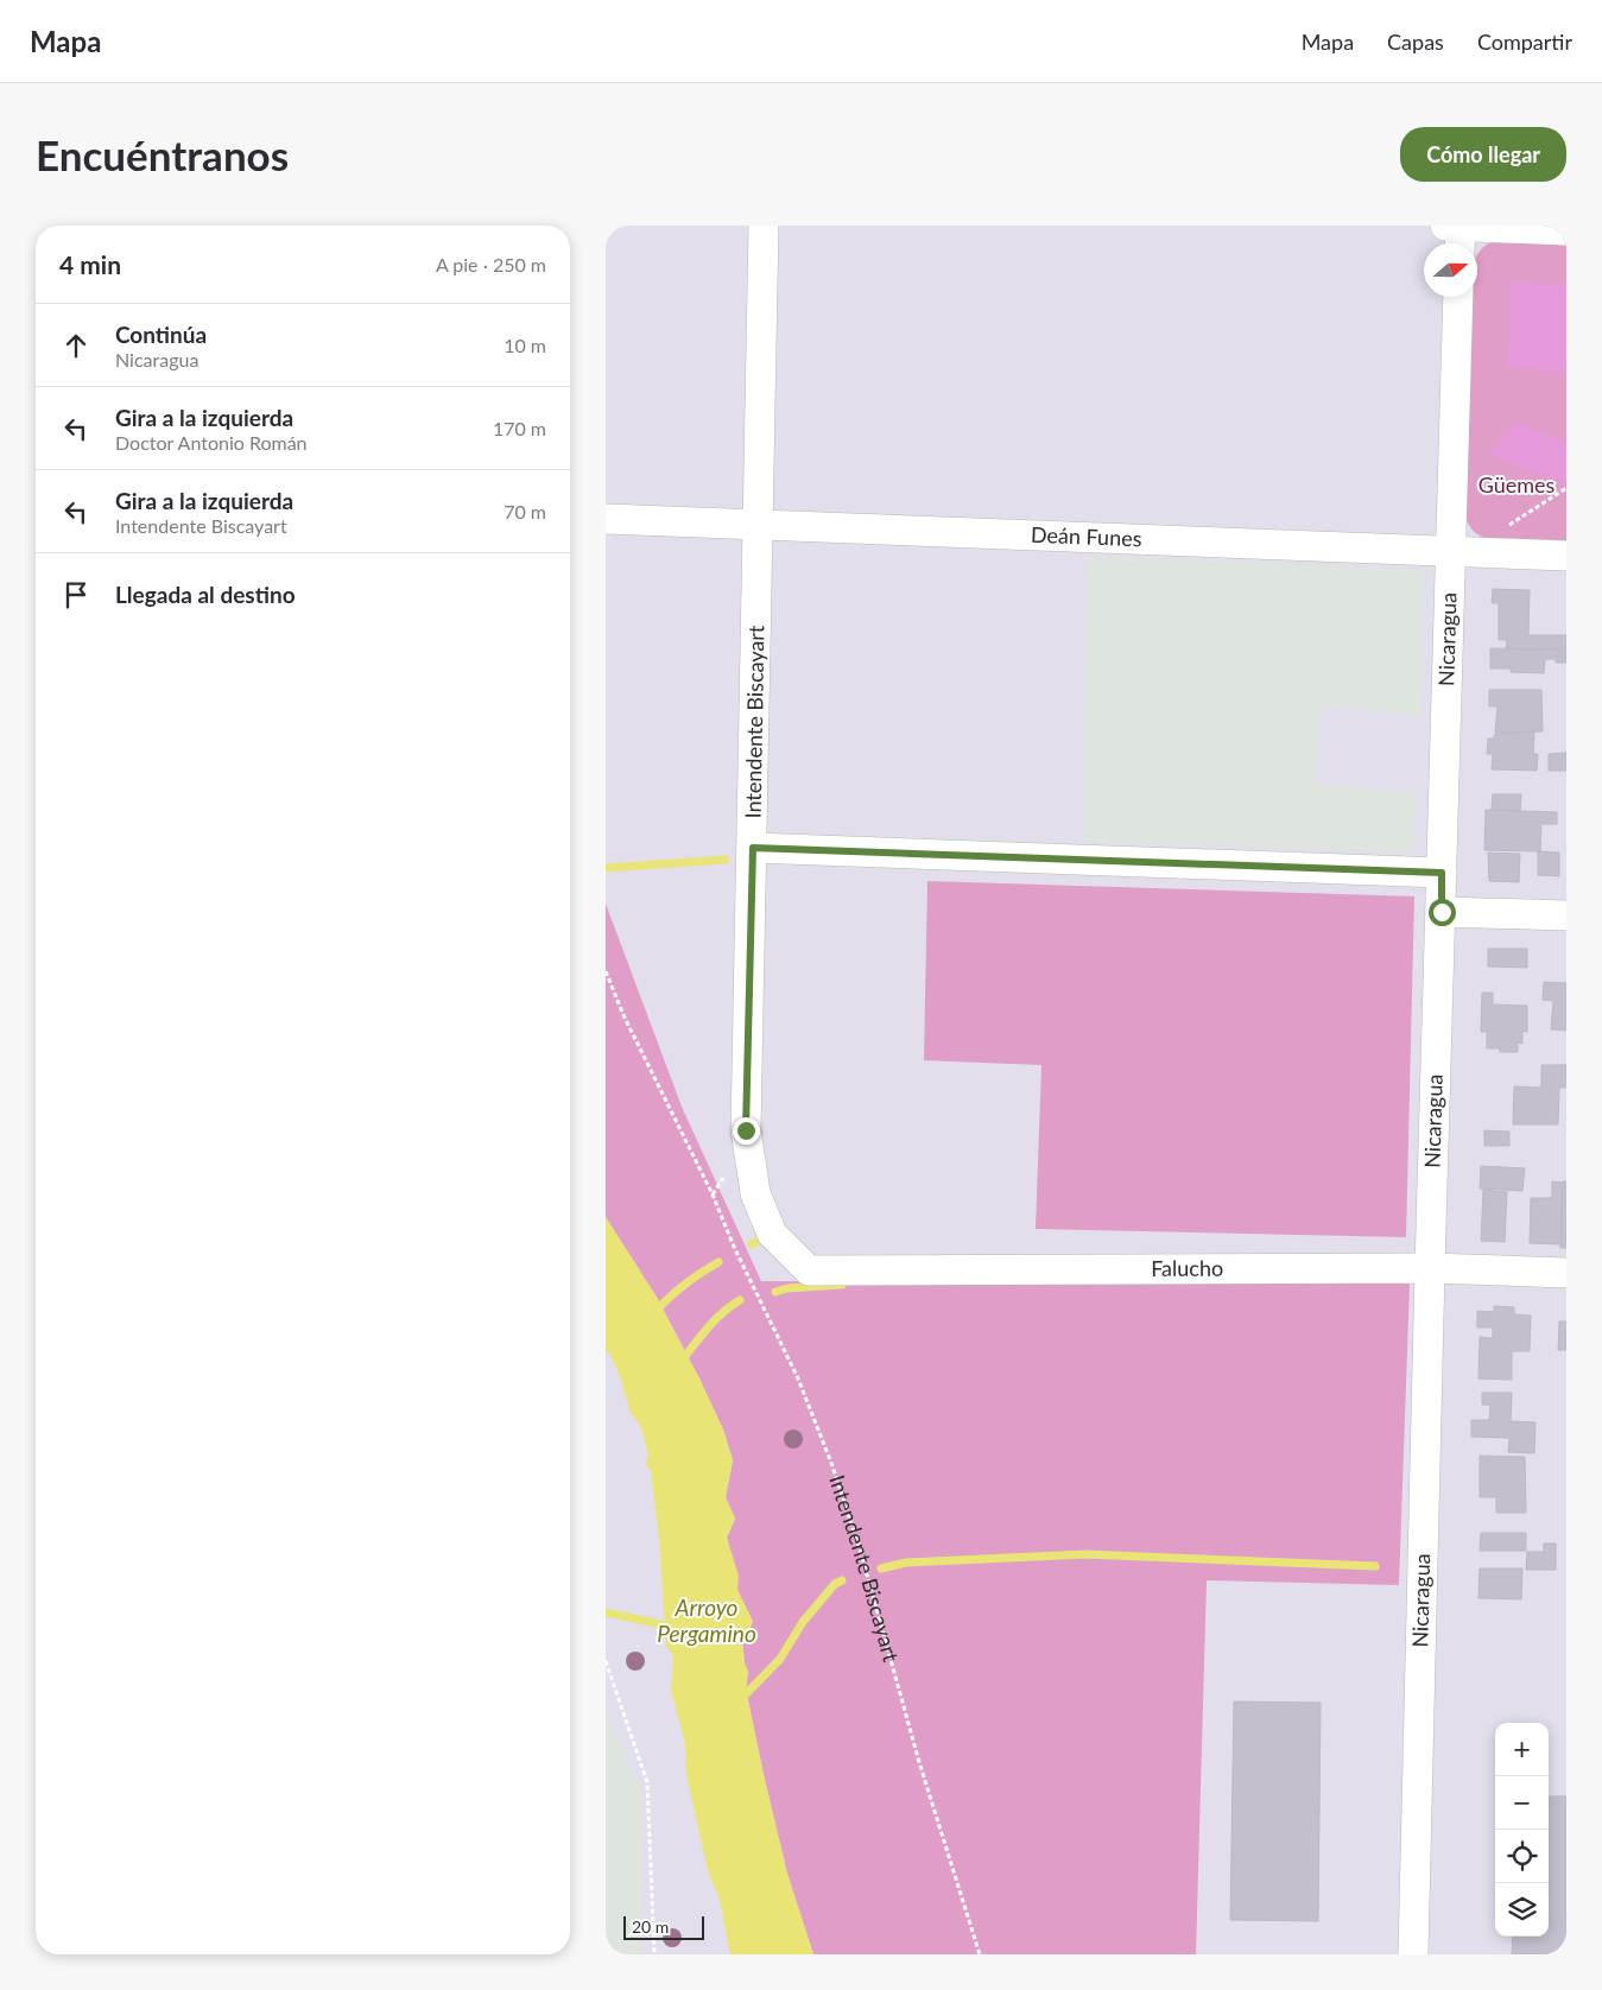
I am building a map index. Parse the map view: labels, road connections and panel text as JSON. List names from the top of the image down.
{
  "streets": {
    "street": [
      "Deán Funes",
      "Nicaragua",
      "Intendente Biscayart",
      "Falucho"
    ]
  },
  "crossings": [
    ["Deán Funes", "Nicaragua"],
    ["Deán Funes", "Intendente Biscayart"],
    ["Nicaragua", "Falucho"],
    ["Intendente Biscayart", "Falucho"]
  ],
  "water": ["Arroyo Pergamino"],
  "parks": ["Güemes"],
  "scale_bar": "20 m",
  "north": "right",
  "page": {
    "header": "Mapa",
    "nav": ["Mapa", "Capas", "Compartir"],
    "buttons": "Cómo llegar",
    "title": "Encuéntranos",
    "heading": ["4 min", "A pie · 250 m"],
    "list": [
      ["Continúa", "Nicaragua", "10 m"],
      ["Gira a la izquierda", "Doctor Antonio Román", "170 m"],
      ["Gira a la izquierda", "Intendente Biscayart", "70 m"],
      "Llegada al destino"
    ],
    "map_buttons": ["+", "−"],
    "scale": "20 m"
  }
}
